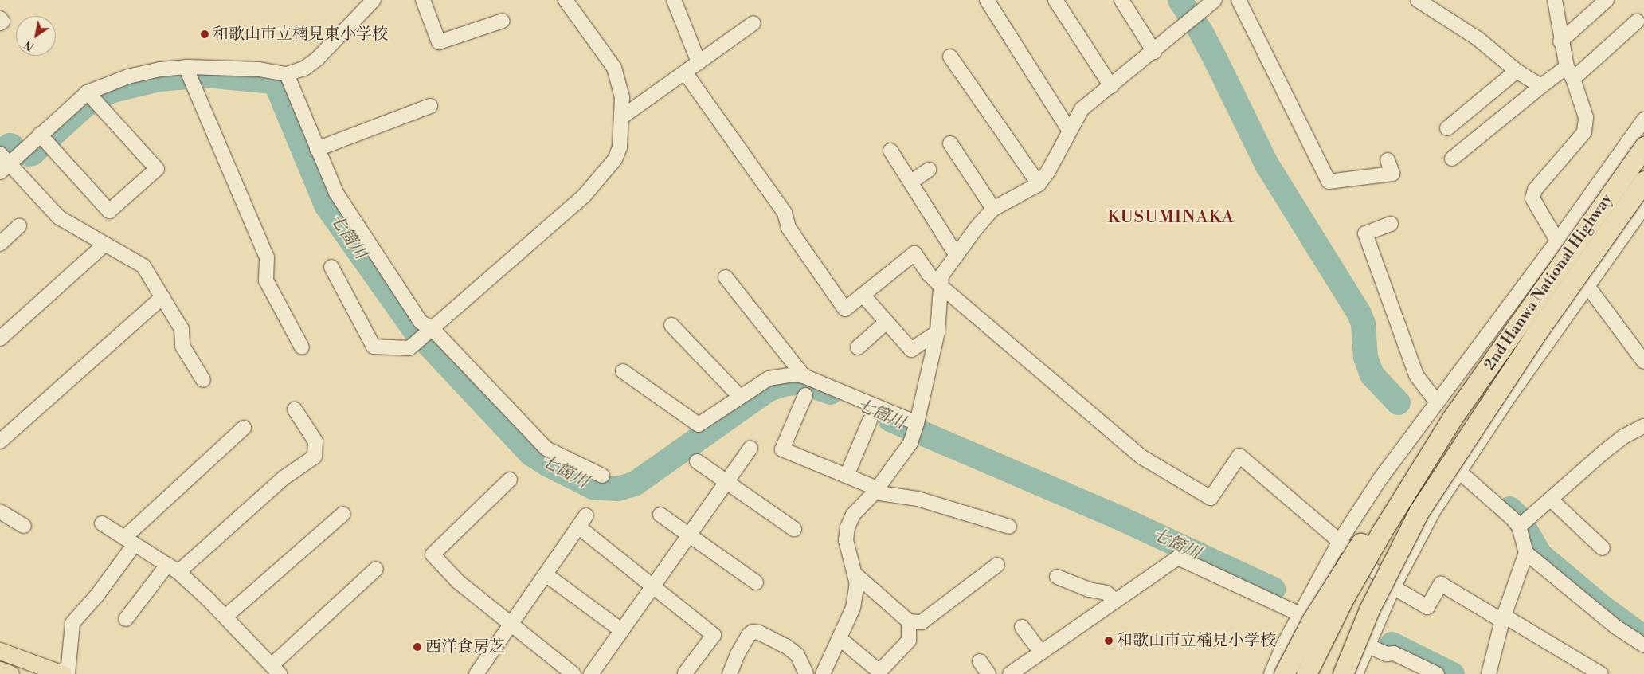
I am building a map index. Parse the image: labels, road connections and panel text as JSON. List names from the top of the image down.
{
  "streets": {
    "highway": ["2nd Hanwa National Highway"]
  },
  "districts": ["KUSUMINAKA"],
  "water": ["七箇川"],
  "places": ["和歌山市立楠見東小学校", "和歌山市立楠見小学校", "西洋食房芝"],
  "north": "bottom left"
}
